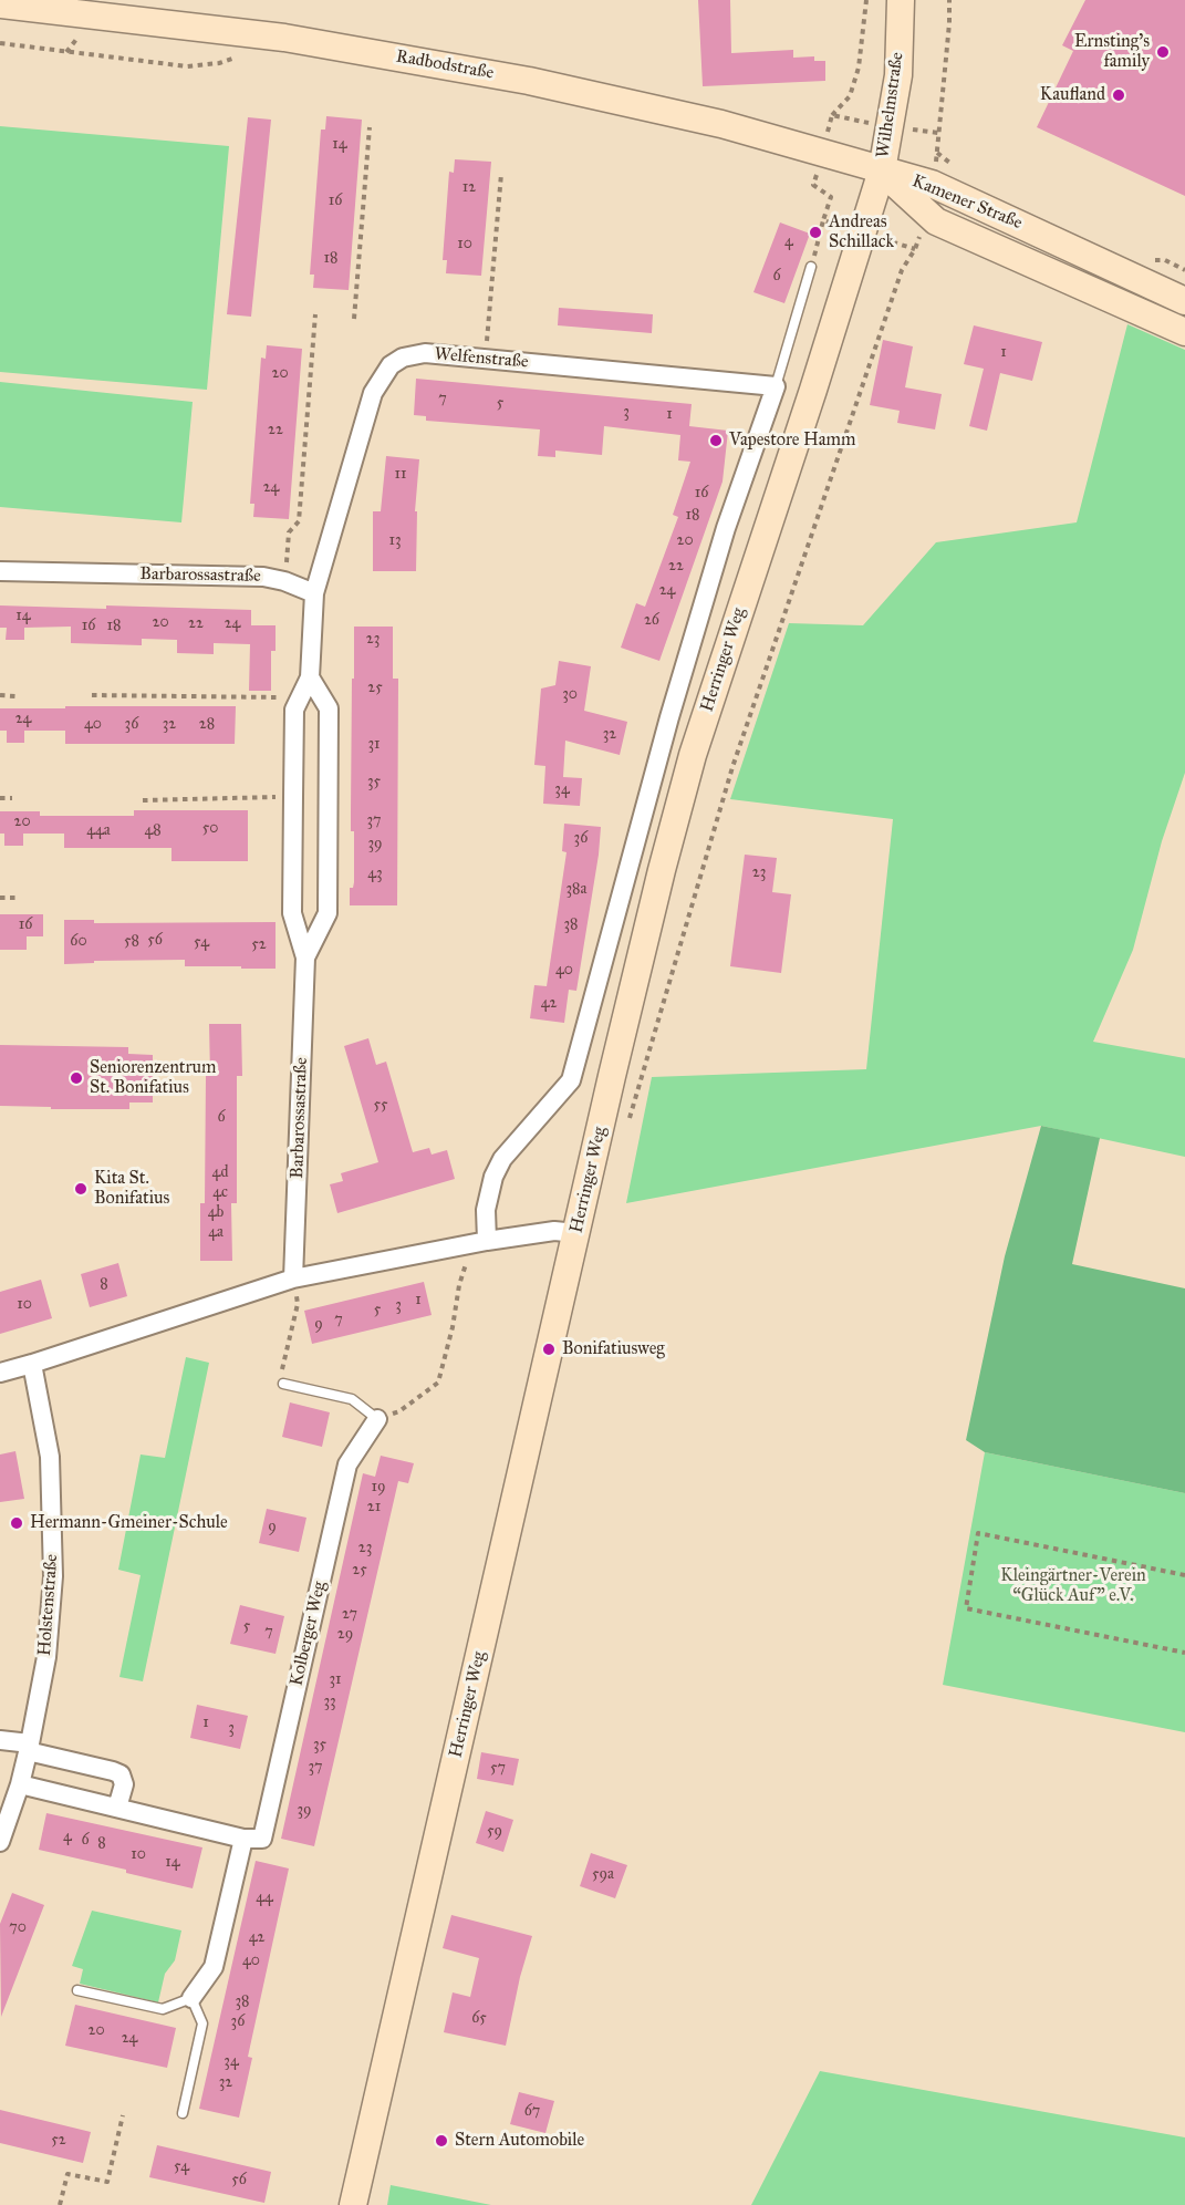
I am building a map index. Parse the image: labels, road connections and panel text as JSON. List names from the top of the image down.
{
  "streets": {
    "main road": [
      "Radbodstraße",
      "Wilhelmstraße",
      "Kamener Straße",
      "Herringer Weg"
    ],
    "street": [
      "Welfenstraße",
      "Barbarossastraße",
      "Holstenstraße",
      "Kolberger Weg"
    ]
  },
  "crossings": [
    ["Radbodstraße", "Wilhelmstraße"],
    ["Radbodstraße", "Kamener Straße"],
    ["Radbodstraße", "Herringer Weg"],
    ["Wilhelmstraße", "Kamener Straße"],
    ["Wilhelmstraße", "Herringer Weg"],
    ["Kamener Straße", "Herringer Weg"],
    ["Welfenstraße", "Barbarossastraße"],
    ["Welfenstraße", "Herringer Weg"]
  ],
  "parks": ["Kleingärtner-Verein “Glück Auf” e.V."],
  "places": [
    "Ernsting's family",
    "Kaufland",
    "Andreas Schillack",
    "Vapestore Hamm",
    "Seniorenzentrum St. Bonifatius",
    "Kita St. Bonifatius",
    "Bonifatiusweg",
    "Hermann-Gmeiner-Schule",
    "Stern Automobile"
  ],
  "house_numbers": [
    "14",
    "12",
    "16",
    "4",
    "10",
    "18",
    "6",
    "1",
    "20",
    "7",
    "5",
    "3",
    "1",
    "22",
    "11",
    "24",
    "16",
    "18",
    "13",
    "20",
    "22",
    "24",
    "14",
    "26",
    "20",
    "22",
    "24",
    "16",
    "18",
    "23",
    "25",
    "30",
    "24",
    "40",
    "36",
    "32",
    "28",
    "32",
    "31",
    "35",
    "34",
    "37",
    "20",
    "50",
    "44a",
    "48",
    "36",
    "39",
    "23",
    "43",
    "38a",
    "16",
    "38",
    "56",
    "60",
    "58",
    "54",
    "52",
    "40",
    "42",
    "55",
    "6",
    "4d",
    "4c",
    "4b",
    "4a",
    "8",
    "1",
    "10",
    "3",
    "5",
    "7",
    "9",
    "19",
    "21",
    "9",
    "23",
    "25",
    "27",
    "5",
    "7",
    "29",
    "31",
    "33",
    "1",
    "3",
    "35",
    "37",
    "57",
    "39",
    "59",
    "4",
    "6",
    "8",
    "10",
    "14",
    "59a",
    "44",
    "70",
    "42",
    "40",
    "38",
    "65",
    "36",
    "20",
    "24",
    "34",
    "32",
    "67",
    "52",
    "54",
    "56"
  ]
}
